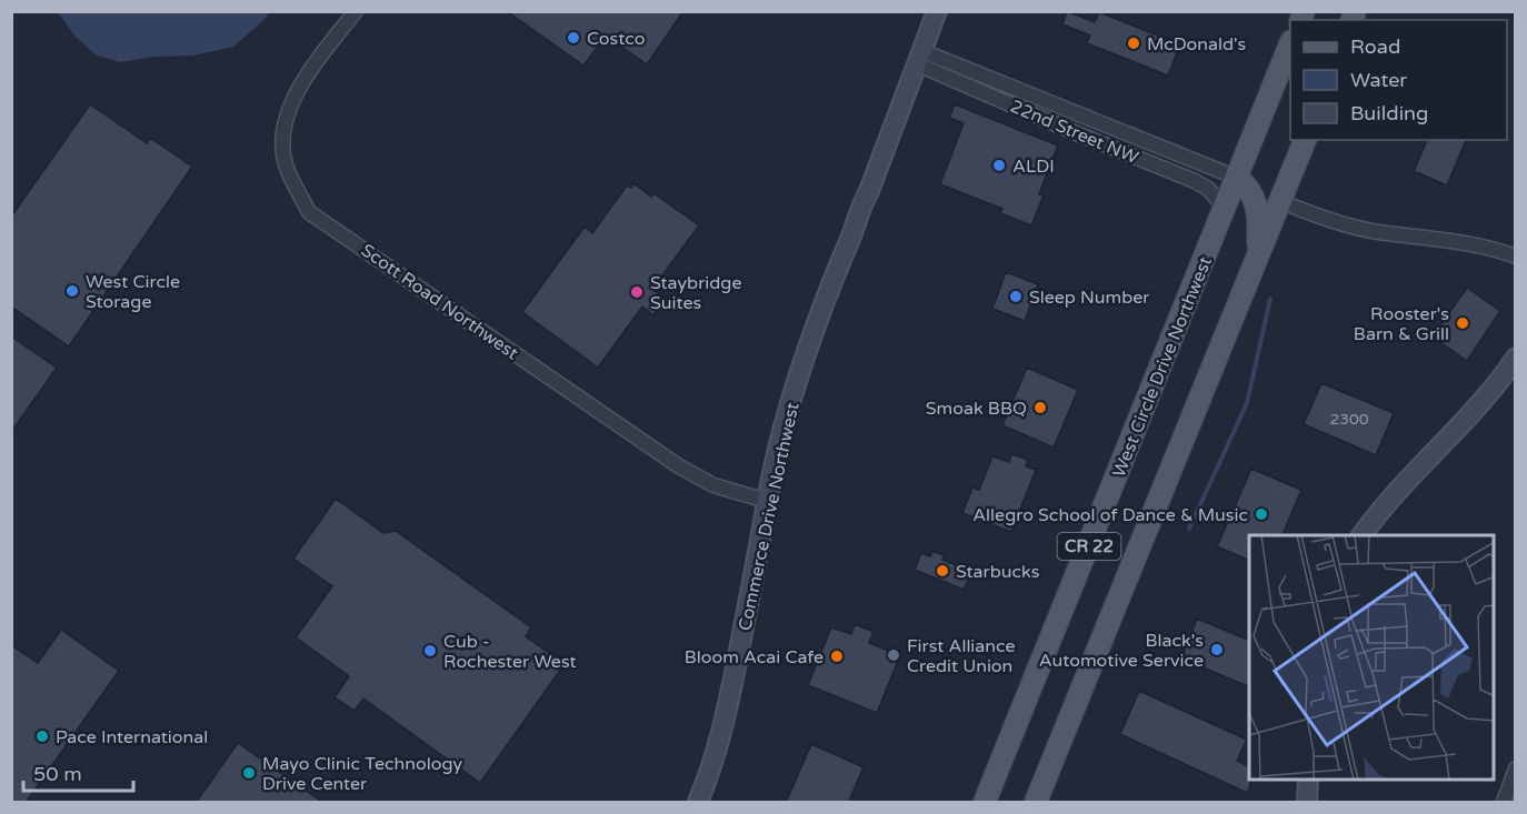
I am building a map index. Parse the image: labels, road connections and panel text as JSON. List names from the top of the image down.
{
  "streets": {
    "main road": ["West Circle Drive Northwest", "CR 22"],
    "street": ["22nd Street NW", "Scott Road Northwest", "Commerce Drive Northwest"]
  },
  "crossings": [
    ["22nd Street NW", "West Circle Drive Northwest"],
    ["22nd Street NW", "Commerce Drive Northwest"],
    ["Scott Road Northwest", "Commerce Drive Northwest"]
  ],
  "places": [
    "Costco",
    "McDonald's",
    "ALDI",
    "West Circle Storage",
    "Staybridge Suites",
    "Sleep Number",
    "Rooster's Barn & Grill",
    "Smoak BBQ",
    "Allegro School of Dance & Music",
    "Starbucks",
    "Black's Automotive Service",
    "Cub - Rochester West",
    "First Alliance Credit Union",
    "Bloom Acai Cafe",
    "Pace International",
    "Mayo Clinic Technology Drive Center"
  ],
  "house_numbers": ["2300"],
  "legend": ["Road", "Water", "Building"],
  "scale_bar": "50 m"
}
